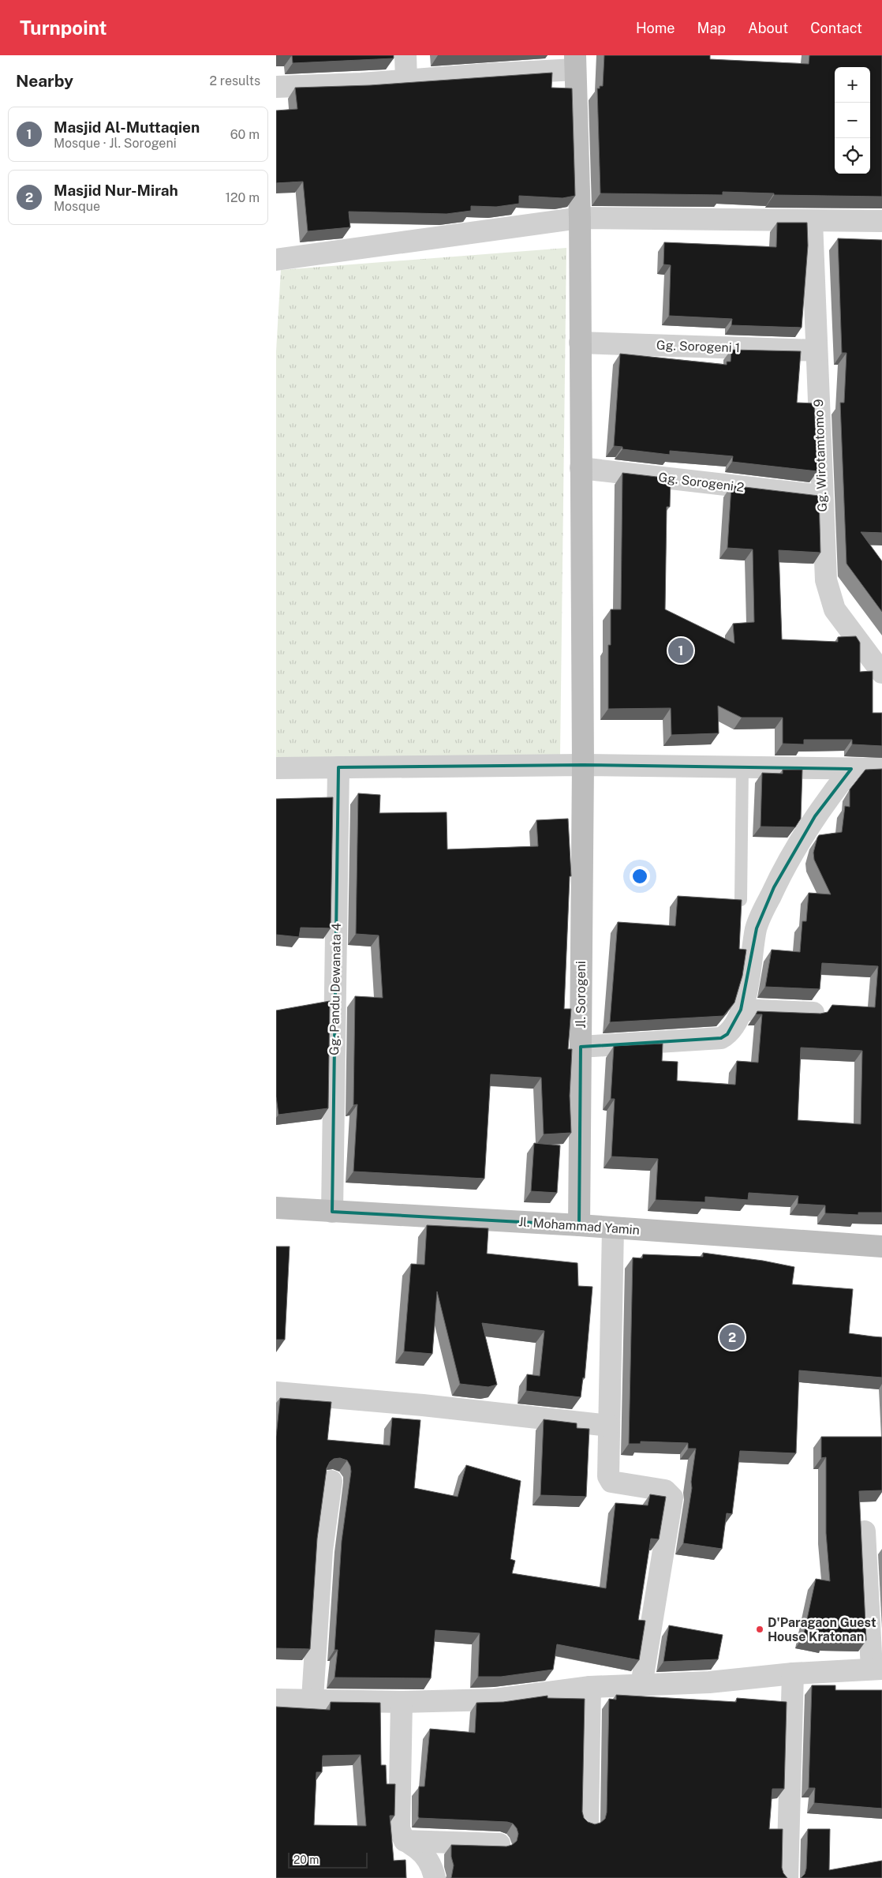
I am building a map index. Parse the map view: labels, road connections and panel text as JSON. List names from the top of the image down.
{
  "streets": {
    "street": [
      "Gg. Sorogeni 1",
      "Gg. Wirotamtomo 9",
      "Gg. Sorogeni 2",
      "Gg. Pandu Dewanata 4",
      "Jl. Sorogeni",
      "Jl. Mohammad Yamin"
    ]
  },
  "crossings": [
    ["Gg. Sorogeni 1", "Gg. Wirotamtomo 9"],
    ["Gg. Sorogeni 1", "Jl. Sorogeni"],
    ["Gg. Wirotamtomo 9", "Gg. Sorogeni 2"],
    ["Gg. Sorogeni 2", "Jl. Sorogeni"],
    ["Gg. Pandu Dewanata 4", "Jl. Mohammad Yamin"],
    ["Jl. Sorogeni", "Jl. Mohammad Yamin"]
  ],
  "places": ["D'Paragaon Guest House Kratonan"],
  "scale_bar": "20 m",
  "page": {
    "header": "Turnpoint",
    "nav": [
      "Home",
      "Map",
      "About",
      "Contact"
    ],
    "heading": ["Nearby", "2 results"],
    "map_buttons": ["+", "−"],
    "list": [
      {
        "mark": "1",
        "name": "Masjid Al-Muttaqien",
        "note": "Mosque · Jl. Sorogeni",
        "value": "60 m"
      },
      {
        "mark": "2",
        "name": "Masjid Nur-Mirah",
        "note": "Mosque",
        "value": "120 m"
      }
    ],
    "pins": ["1", "2"],
    "scale": "20 m"
  }
}
